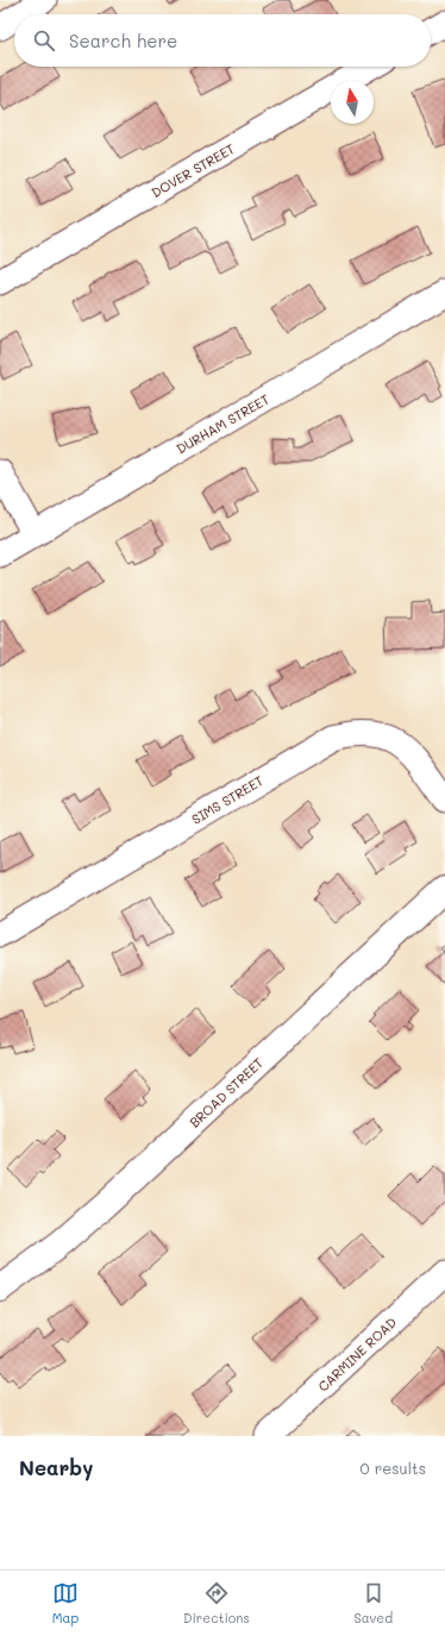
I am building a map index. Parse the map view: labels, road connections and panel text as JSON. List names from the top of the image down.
{
  "streets": {
    "main road": ["BROAD STREET"],
    "street": [
      "DOVER STREET",
      "DURHAM STREET",
      "SIMS STREET",
      "CARMINE ROAD"
    ]
  },
  "north": "top",
  "page": {
    "search": "Search here",
    "heading": ["Nearby", "0 results"],
    "nav": ["Map", "Directions", "Saved"]
  }
}
